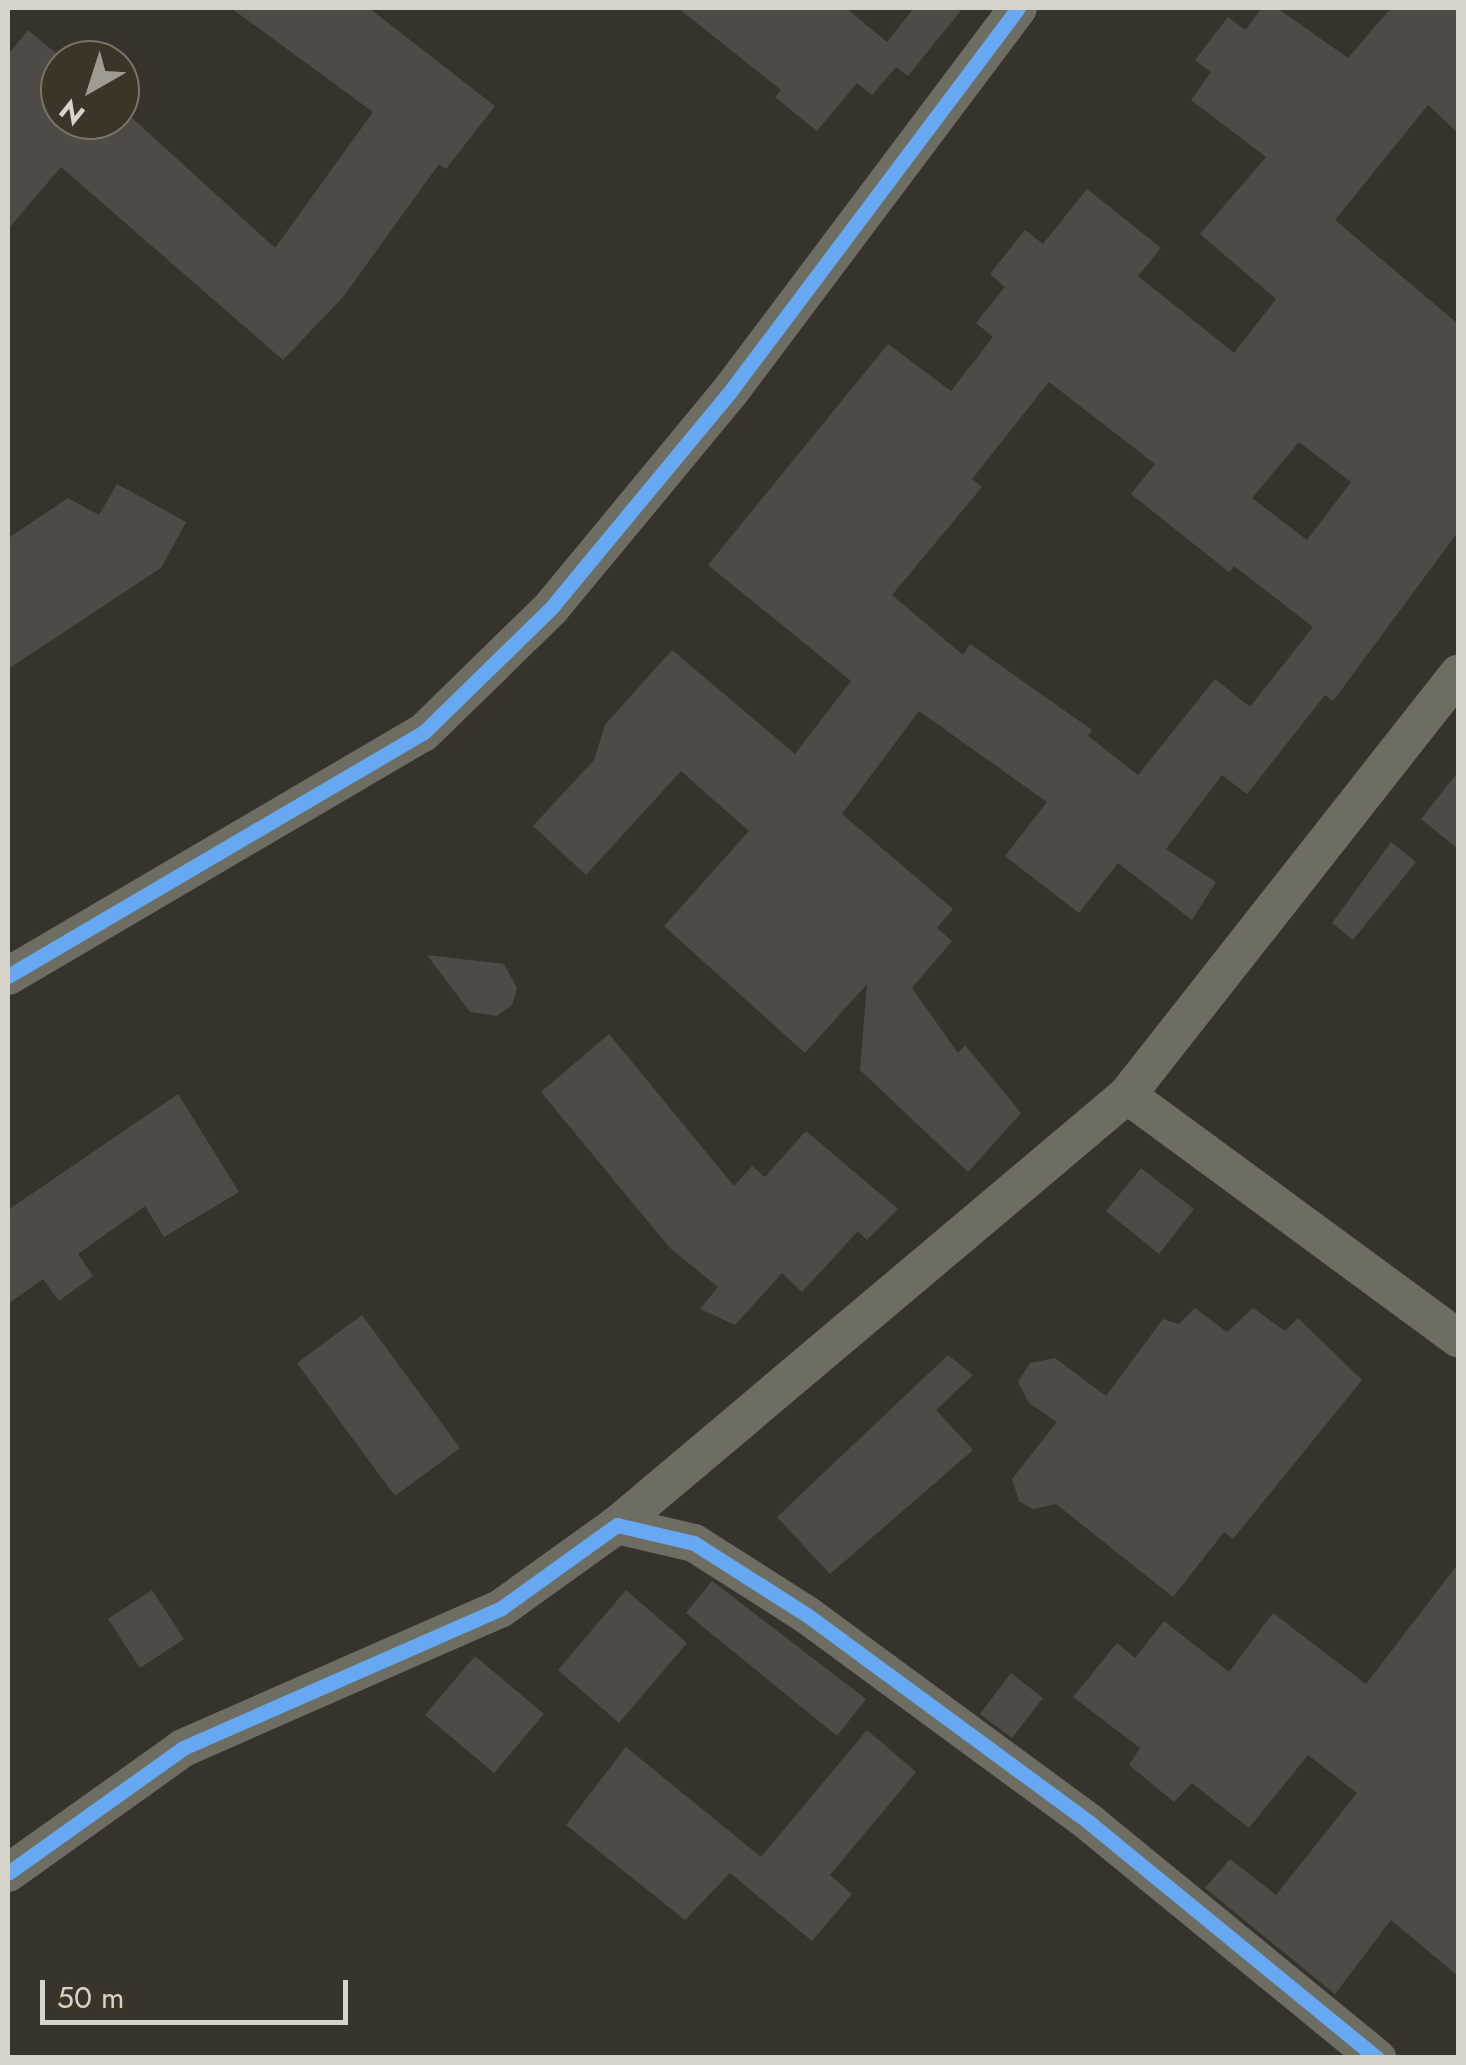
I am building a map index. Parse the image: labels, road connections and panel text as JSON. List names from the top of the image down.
{
  "scale_bar": "50 m",
  "north": "bottom left"
}
